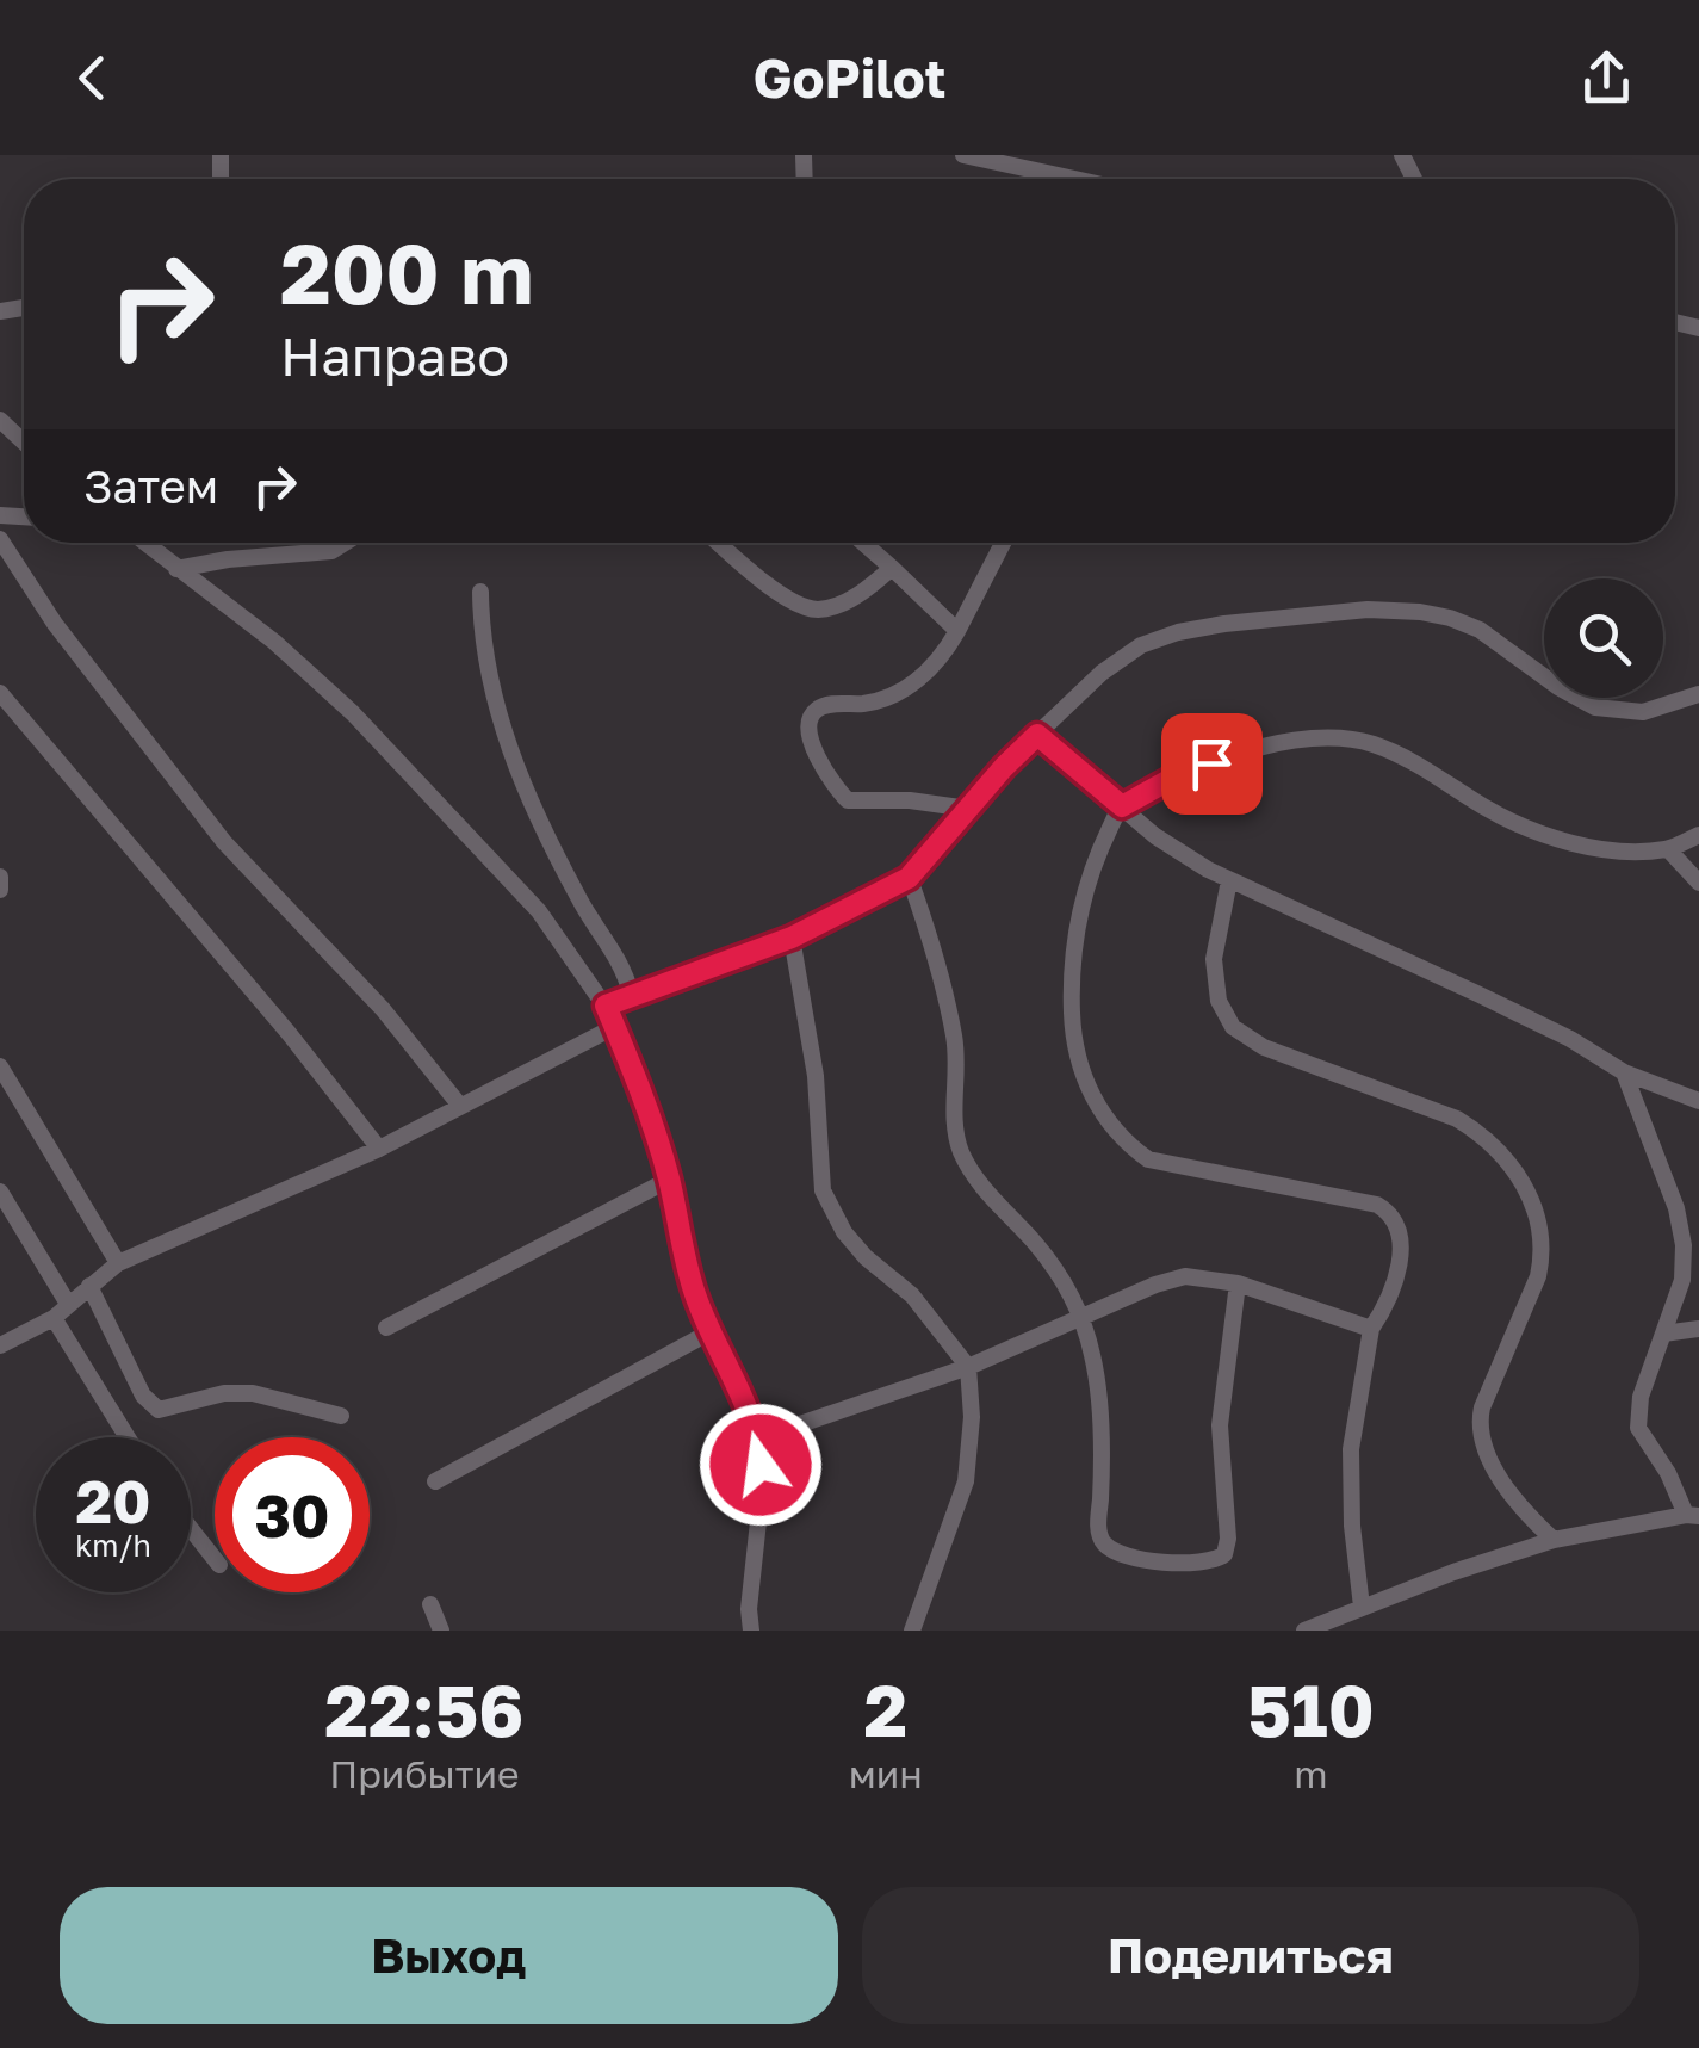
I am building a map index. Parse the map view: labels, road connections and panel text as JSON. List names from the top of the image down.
{
  "page": {
    "header": "GoPilot",
    "turn": ["200 m", "Направо"],
    "then": "Затем",
    "speed": "20 km/h",
    "limit": "30",
    "eta": [
      "22:56",
      "Прибытие",
      "2",
      "мин",
      "510",
      "m"
    ],
    "buttons": ["Выход", "Поделиться"]
  }
}
